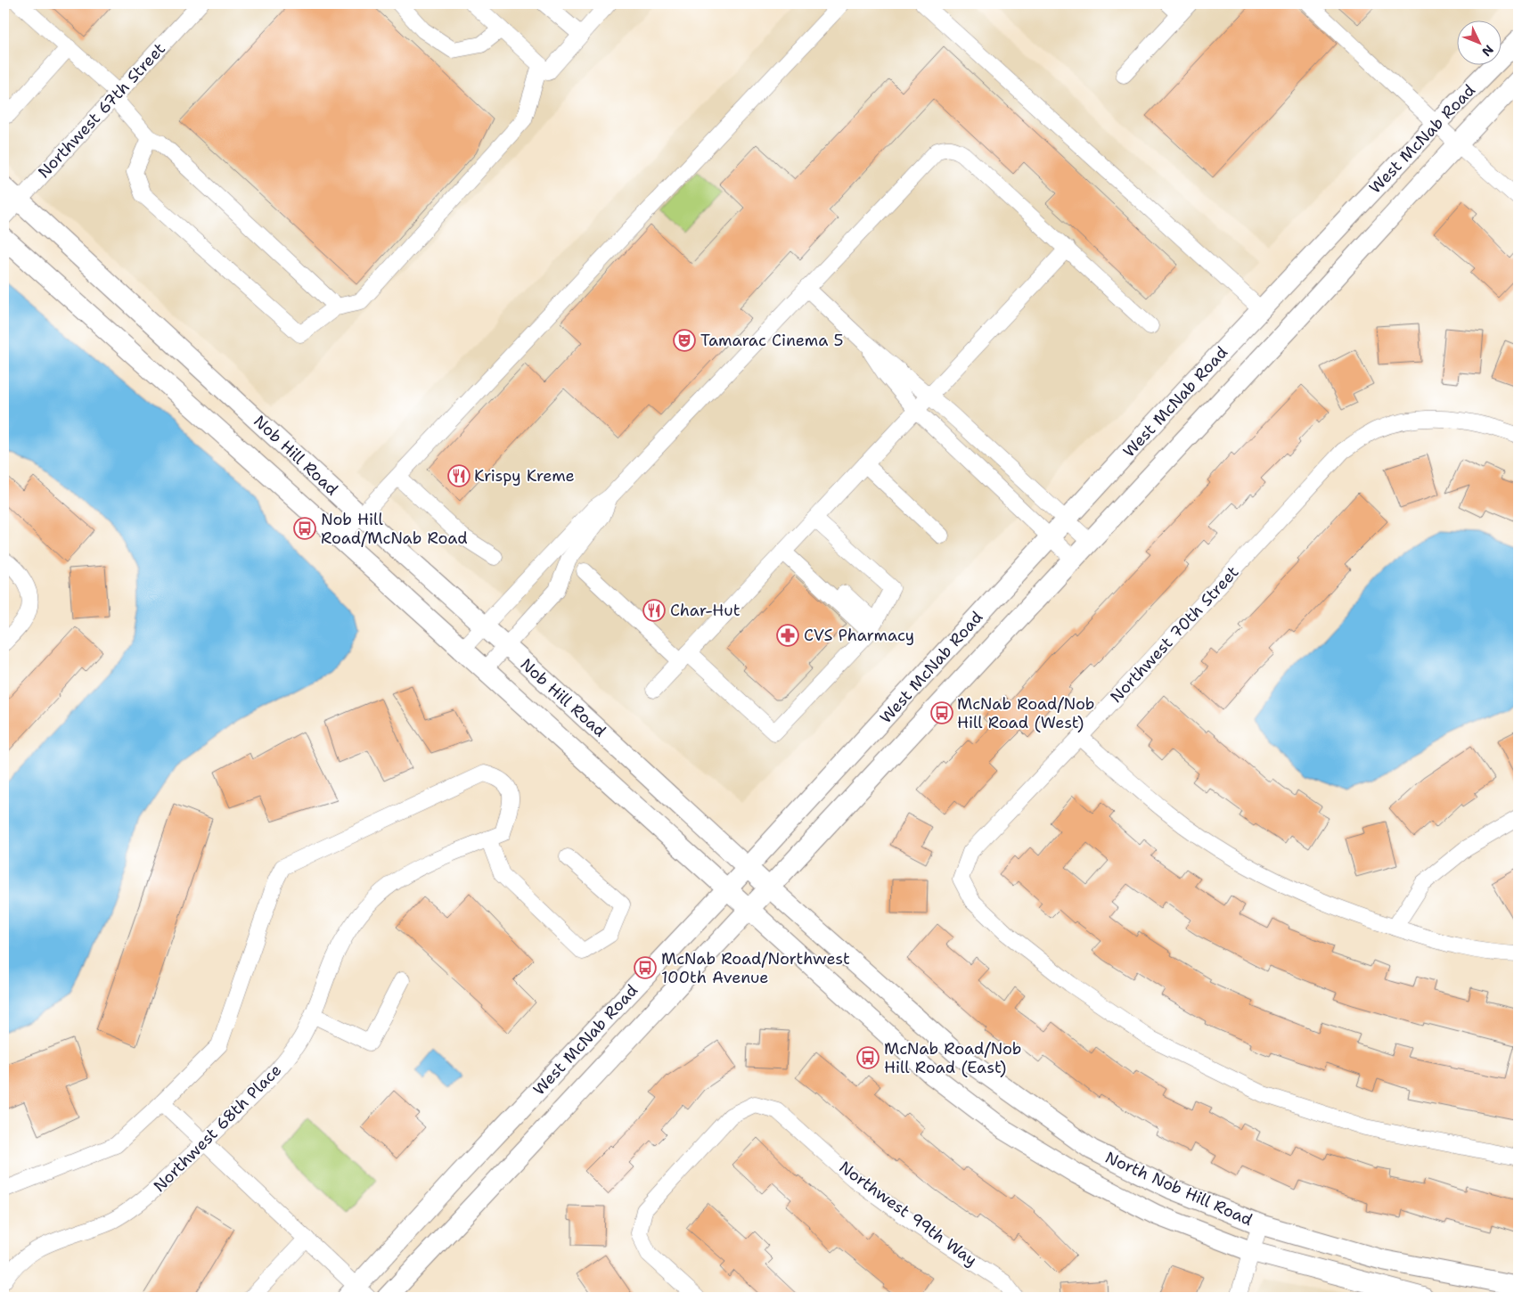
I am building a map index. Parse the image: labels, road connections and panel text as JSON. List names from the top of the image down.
{
  "streets": {
    "main road": ["West McNab Road", "Nob Hill Road", "North Nob Hill Road"],
    "street": [
      "Northwest 67th Street",
      "Northwest 70th Street",
      "Northwest 68th Place",
      "Northwest 99th Way"
    ]
  },
  "crossings": [
    ["Northwest 67th Street", "Nob Hill Road"],
    ["West McNab Road", "Nob Hill Road"],
    ["West McNab Road", "North Nob Hill Road"],
    ["Nob Hill Road", "North Nob Hill Road"]
  ],
  "places": {
    "theatre": ["Tamarac Cinema 5"],
    "restaurant": ["Krispy Kreme", "Char-Hut"],
    "bus stop": [
      "Nob Hill Road/McNab Road",
      "McNab Road/Nob Hill Road (West)",
      "McNab Road/Northwest 100th Avenue",
      "McNab Road/Nob Hill Road (East)"
    ],
    "pharmacy": ["CVS Pharmacy"]
  },
  "north": "bottom right"
}
